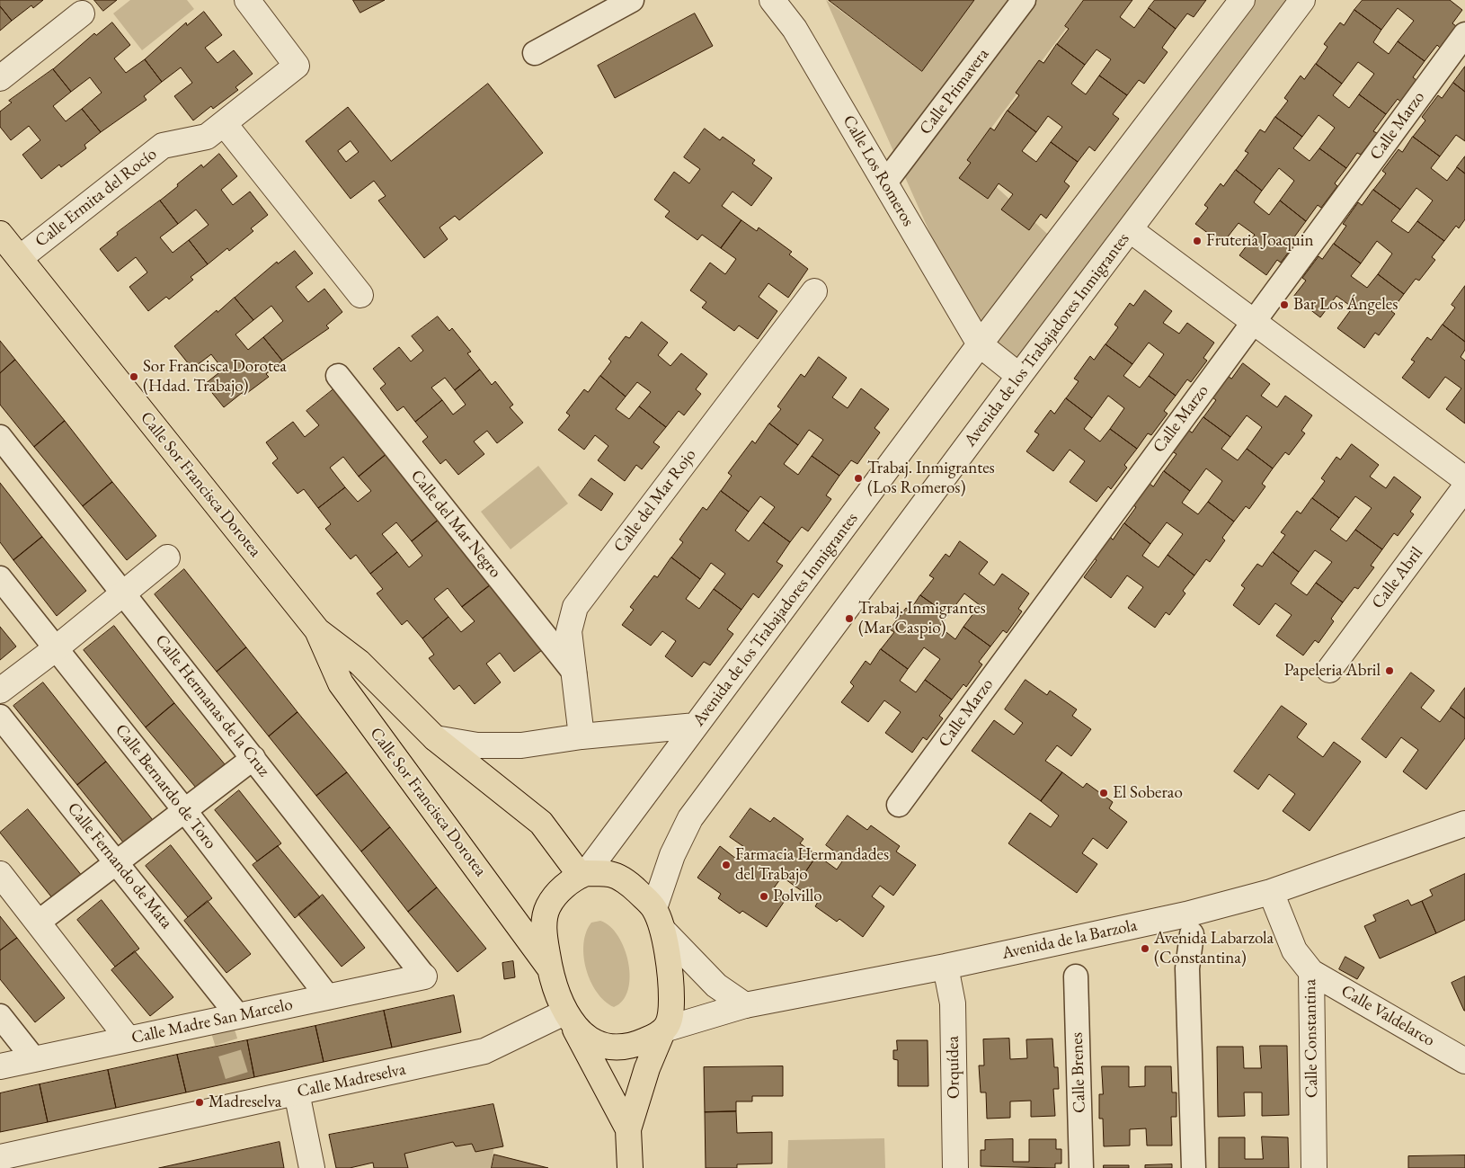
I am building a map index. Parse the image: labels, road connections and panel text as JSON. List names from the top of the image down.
{
  "streets": {
    "main road": ["Calle Sor Francisca Dorotea"],
    "street": [
      "Calle Primavera",
      "Calle Marzo",
      "Calle Los Romeros",
      "Calle Ermita del Rocío",
      "Avenida de los Trabajadores Inmigrantes",
      "Calle del Mar Rojo",
      "Calle del Mar Negro",
      "Calle Abril",
      "Calle Hermanas de la Cruz",
      "Calle Bernardo de Toro",
      "Calle Fernando de Mata",
      "Avenida de la Barzola",
      "Calle Valdelarco",
      "Calle Madre San Marcelo",
      "Calle Constantina",
      "Orquídea",
      "Calle Brenes",
      "Calle Madreselva"
    ]
  },
  "crossings": [
    ["Calle Primavera", "Calle Los Romeros"],
    ["Calle Los Romeros", "Avenida de los Trabajadores Inmigrantes"],
    ["Calle Ermita del Rocío", "Calle Sor Francisca Dorotea"],
    ["Avenida de los Trabajadores Inmigrantes", "Calle Sor Francisca Dorotea"],
    ["Avenida de los Trabajadores Inmigrantes", "Avenida de la Barzola"],
    ["Avenida de los Trabajadores Inmigrantes", "Calle Madreselva"],
    ["Calle Sor Francisca Dorotea", "Avenida de la Barzola"],
    ["Calle Sor Francisca Dorotea", "Calle Madreselva"],
    ["Calle del Mar Rojo", "Calle del Mar Negro"],
    ["Calle Hermanas de la Cruz", "Calle Madre San Marcelo"],
    ["Calle Bernardo de Toro", "Calle Madre San Marcelo"],
    ["Calle Fernando de Mata", "Calle Madre San Marcelo"],
    ["Avenida de la Barzola", "Calle Constantina"],
    ["Avenida de la Barzola", "Orquídea"],
    ["Avenida de la Barzola", "Calle Madreselva"],
    ["Calle Valdelarco", "Calle Constantina"]
  ],
  "places": [
    "Fruteria Joaquin",
    "Bar Los Ángeles",
    "Sor Francisca Dorotea (Hdad. Trabajo)",
    "Trabaj. Inmigrantes (Los Romeros)",
    "Trabaj. Inmigrantes (Mar Caspio)",
    "Papeleria Abril",
    "El Soberao",
    "Farmacia Hermandades del Trabajo",
    "Polvillo",
    "Avenida Labarzola (Constantina)",
    "Madreselva"
  ]
}
